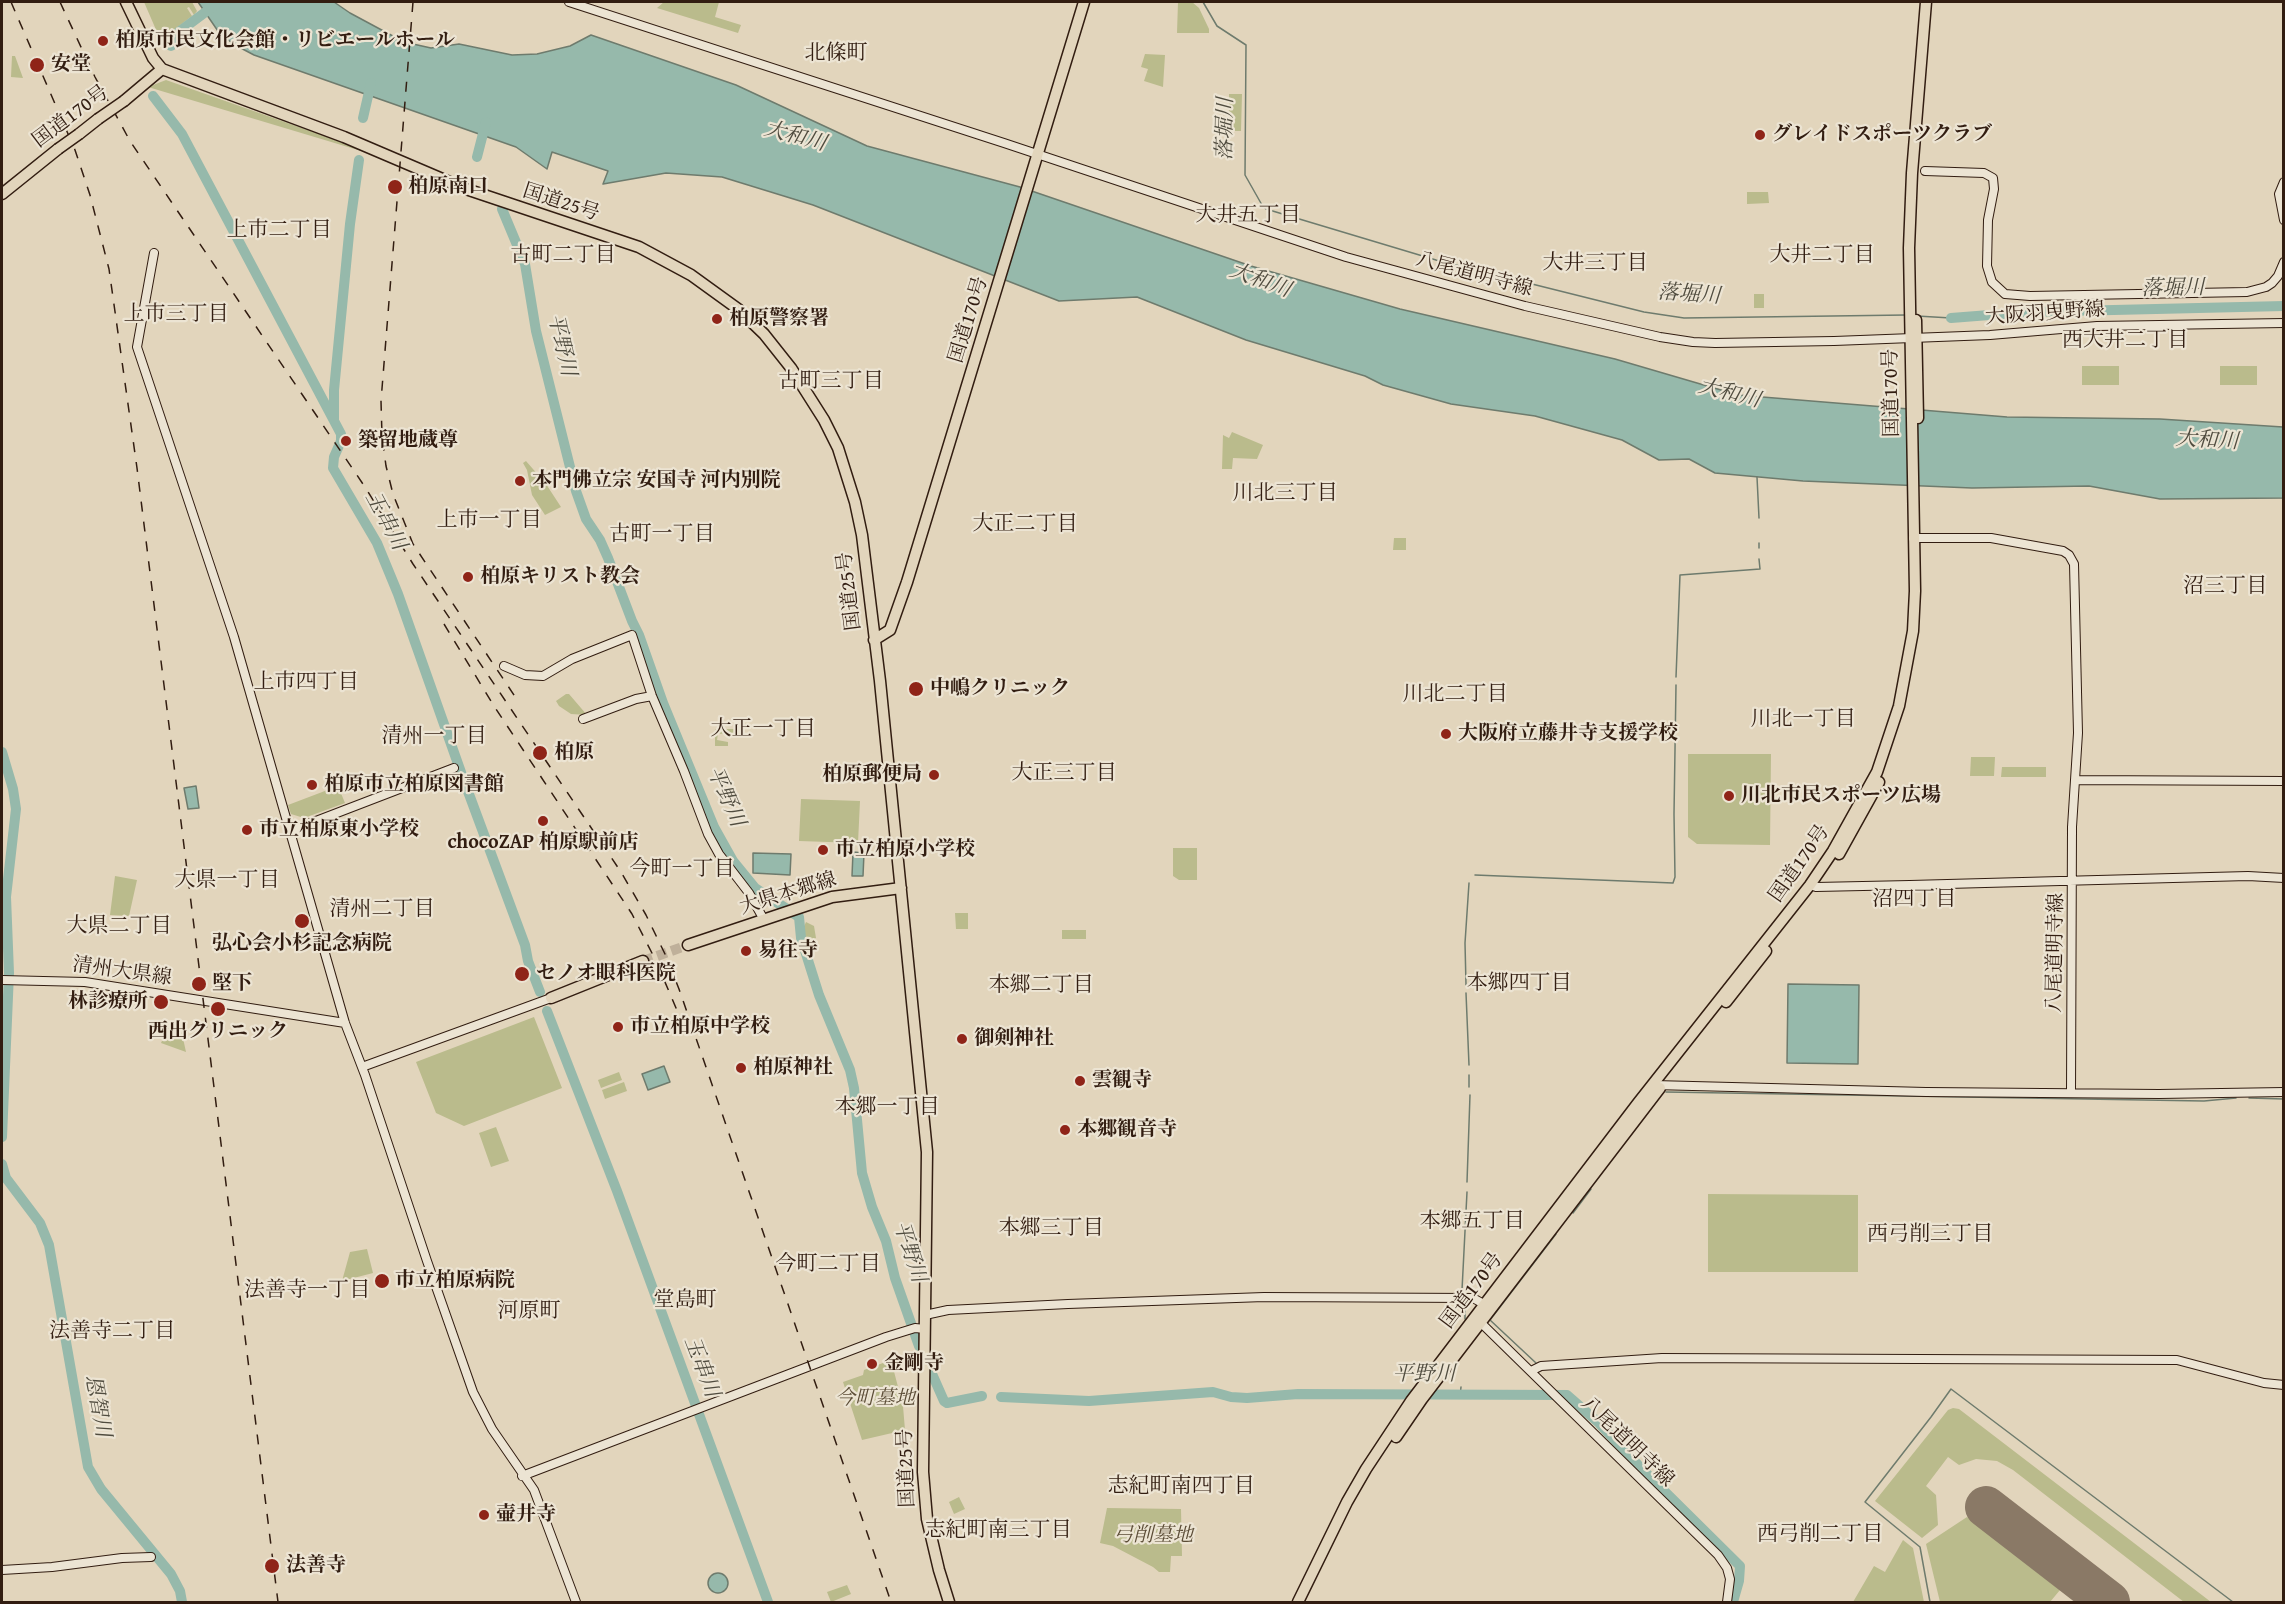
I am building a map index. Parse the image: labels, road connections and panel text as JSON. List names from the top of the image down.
{
  "streets": {
    "highway": ["国道170号", "国道25号", "大県本郷線"],
    "street": ["八尾道明寺線", "大阪羽曳野線", "清州大県線"]
  },
  "crossings": [
    ["国道170号", "国道25号"],
    ["国道170号", "八尾道明寺線"],
    ["国道170号", "大阪羽曳野線"],
    ["国道25号", "大県本郷線"],
    ["八尾道明寺線", "大阪羽曳野線"]
  ],
  "districts": [
    "北條町",
    "大井五丁目",
    "上市二丁目",
    "古町二丁目",
    "大井二丁目",
    "大井三丁目",
    "上市三丁目",
    "西大井二丁目",
    "古町三丁目",
    "川北三丁目",
    "上市一丁目",
    "大正二丁目",
    "古町一丁目",
    "沼三丁目",
    "上市四丁目",
    "川北二丁目",
    "川北一丁目",
    "大正一丁目",
    "清州一丁目",
    "大正三丁目",
    "今町一丁目",
    "大県一丁目",
    "沼四丁目",
    "清州二丁目",
    "大県二丁目",
    "本郷四丁目",
    "本郷二丁目",
    "本郷一丁目",
    "本郷五丁目",
    "本郷三丁目",
    "西弓削三丁目",
    "今町二丁目",
    "法善寺一丁目",
    "堂島町",
    "河原町",
    "法善寺二丁目",
    "志紀町南四丁目",
    "志紀町南三丁目",
    "西弓削二丁目"
  ],
  "water": [
    "落堀川",
    "大和川",
    "平野川",
    "玉串川",
    "恩智川"
  ],
  "parks": ["今町墓地", "弓削墓地"],
  "places": [
    "柏原市民文化会館・リビエールホール",
    "安堂",
    "グレイドスポーツクラブ",
    "柏原南口",
    "柏原警察署",
    "築留地蔵尊",
    "本門佛立宗 安国寺 河内別院",
    "柏原キリスト教会",
    "中嶋クリニック",
    "大阪府立藤井寺支援学校",
    "柏原",
    "柏原郵便局",
    "柏原市立柏原図書館",
    "川北市民スポーツ広場",
    "chocoZAP 柏原駅前店",
    "市立柏原東小学校",
    "市立柏原小学校",
    "弘心会小杉記念病院",
    "易往寺",
    "セノオ眼科医院",
    "堅下",
    "林診療所",
    "西出クリニック",
    "市立柏原中学校",
    "御剣神社",
    "柏原神社",
    "雲観寺",
    "本郷観音寺",
    "市立柏原病院",
    "金剛寺",
    "壷井寺",
    "法善寺"
  ]
}
